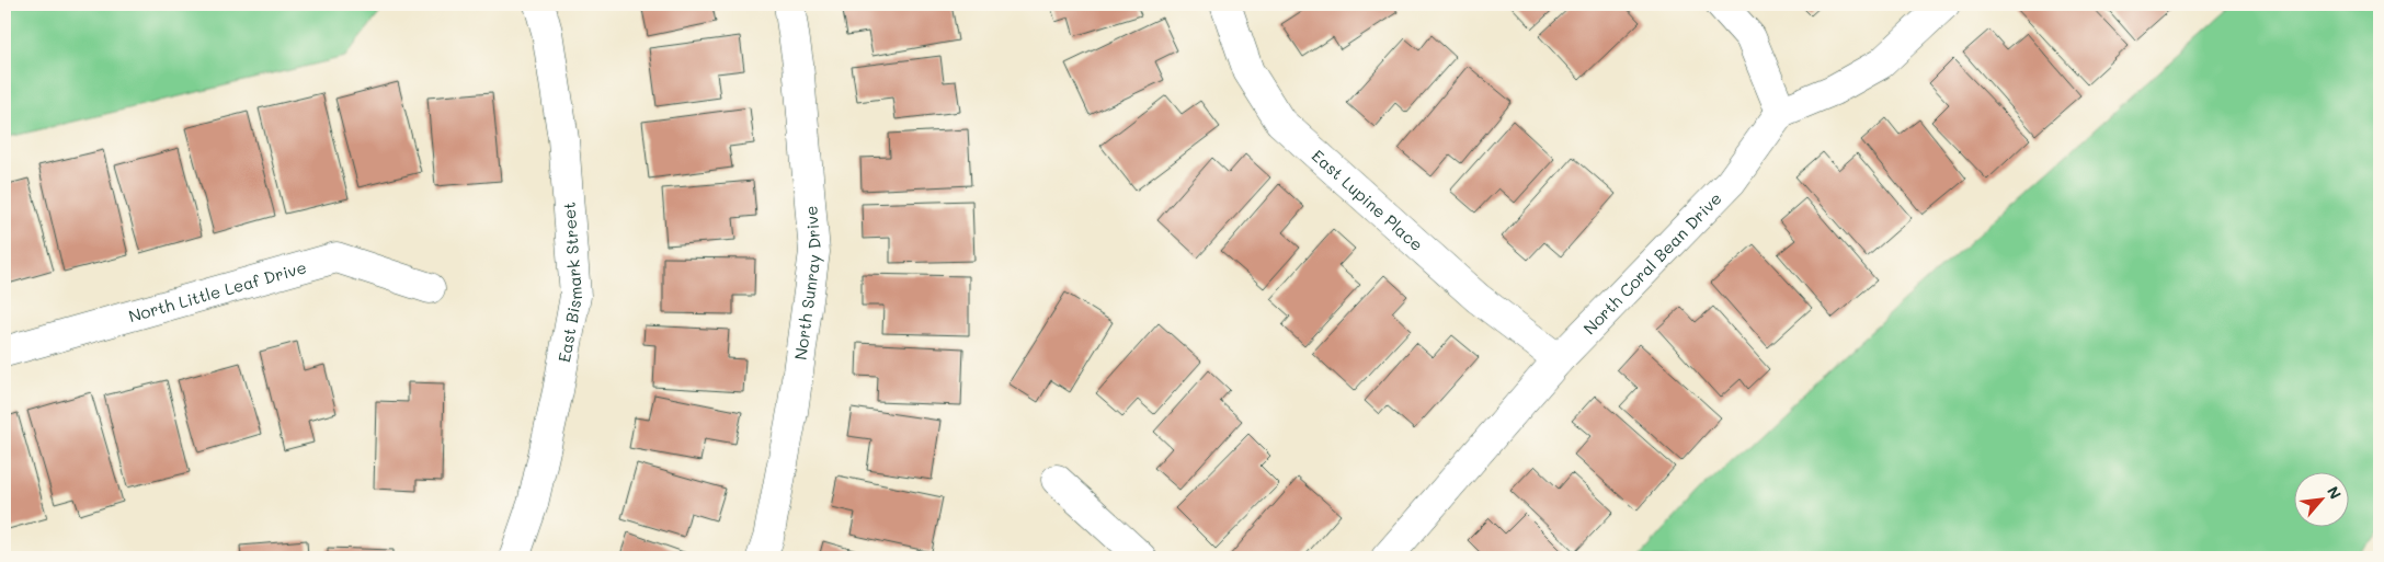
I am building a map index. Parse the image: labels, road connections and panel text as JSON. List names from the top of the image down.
{
  "streets": {
    "street": [
      "East Lupine Place",
      "North Coral Bean Drive",
      "East Bismark Street",
      "North Sunray Drive",
      "North Little Leaf Drive"
    ]
  },
  "crossings": [
    ["East Lupine Place", "North Coral Bean Drive"]
  ],
  "north": "top right"
}
